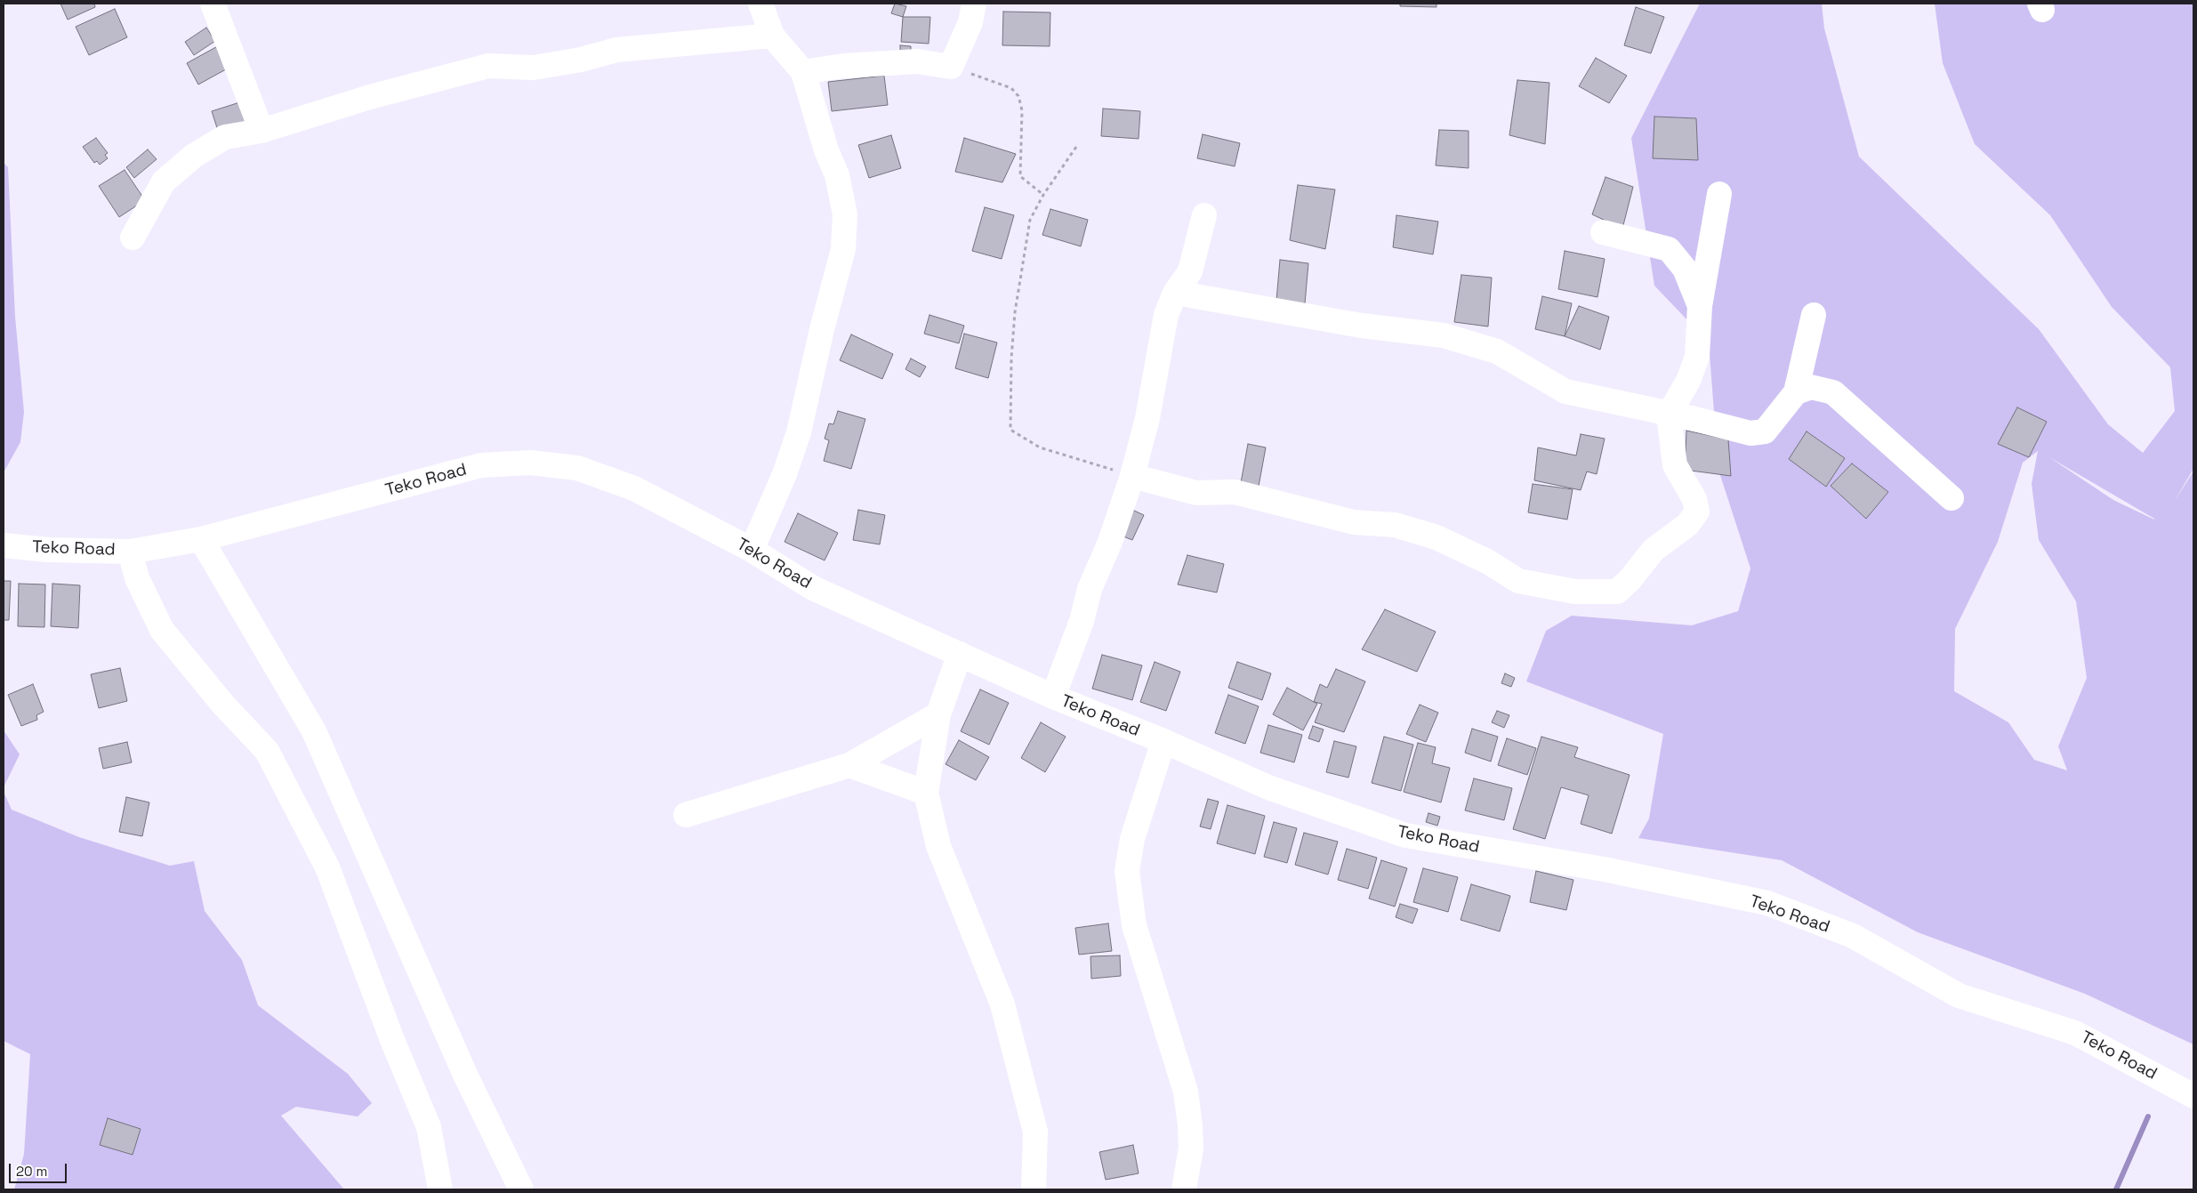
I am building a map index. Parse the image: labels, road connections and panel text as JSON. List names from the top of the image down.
{
  "streets": {
    "street": ["Teko Road"]
  },
  "scale_bar": "20 m"
}
